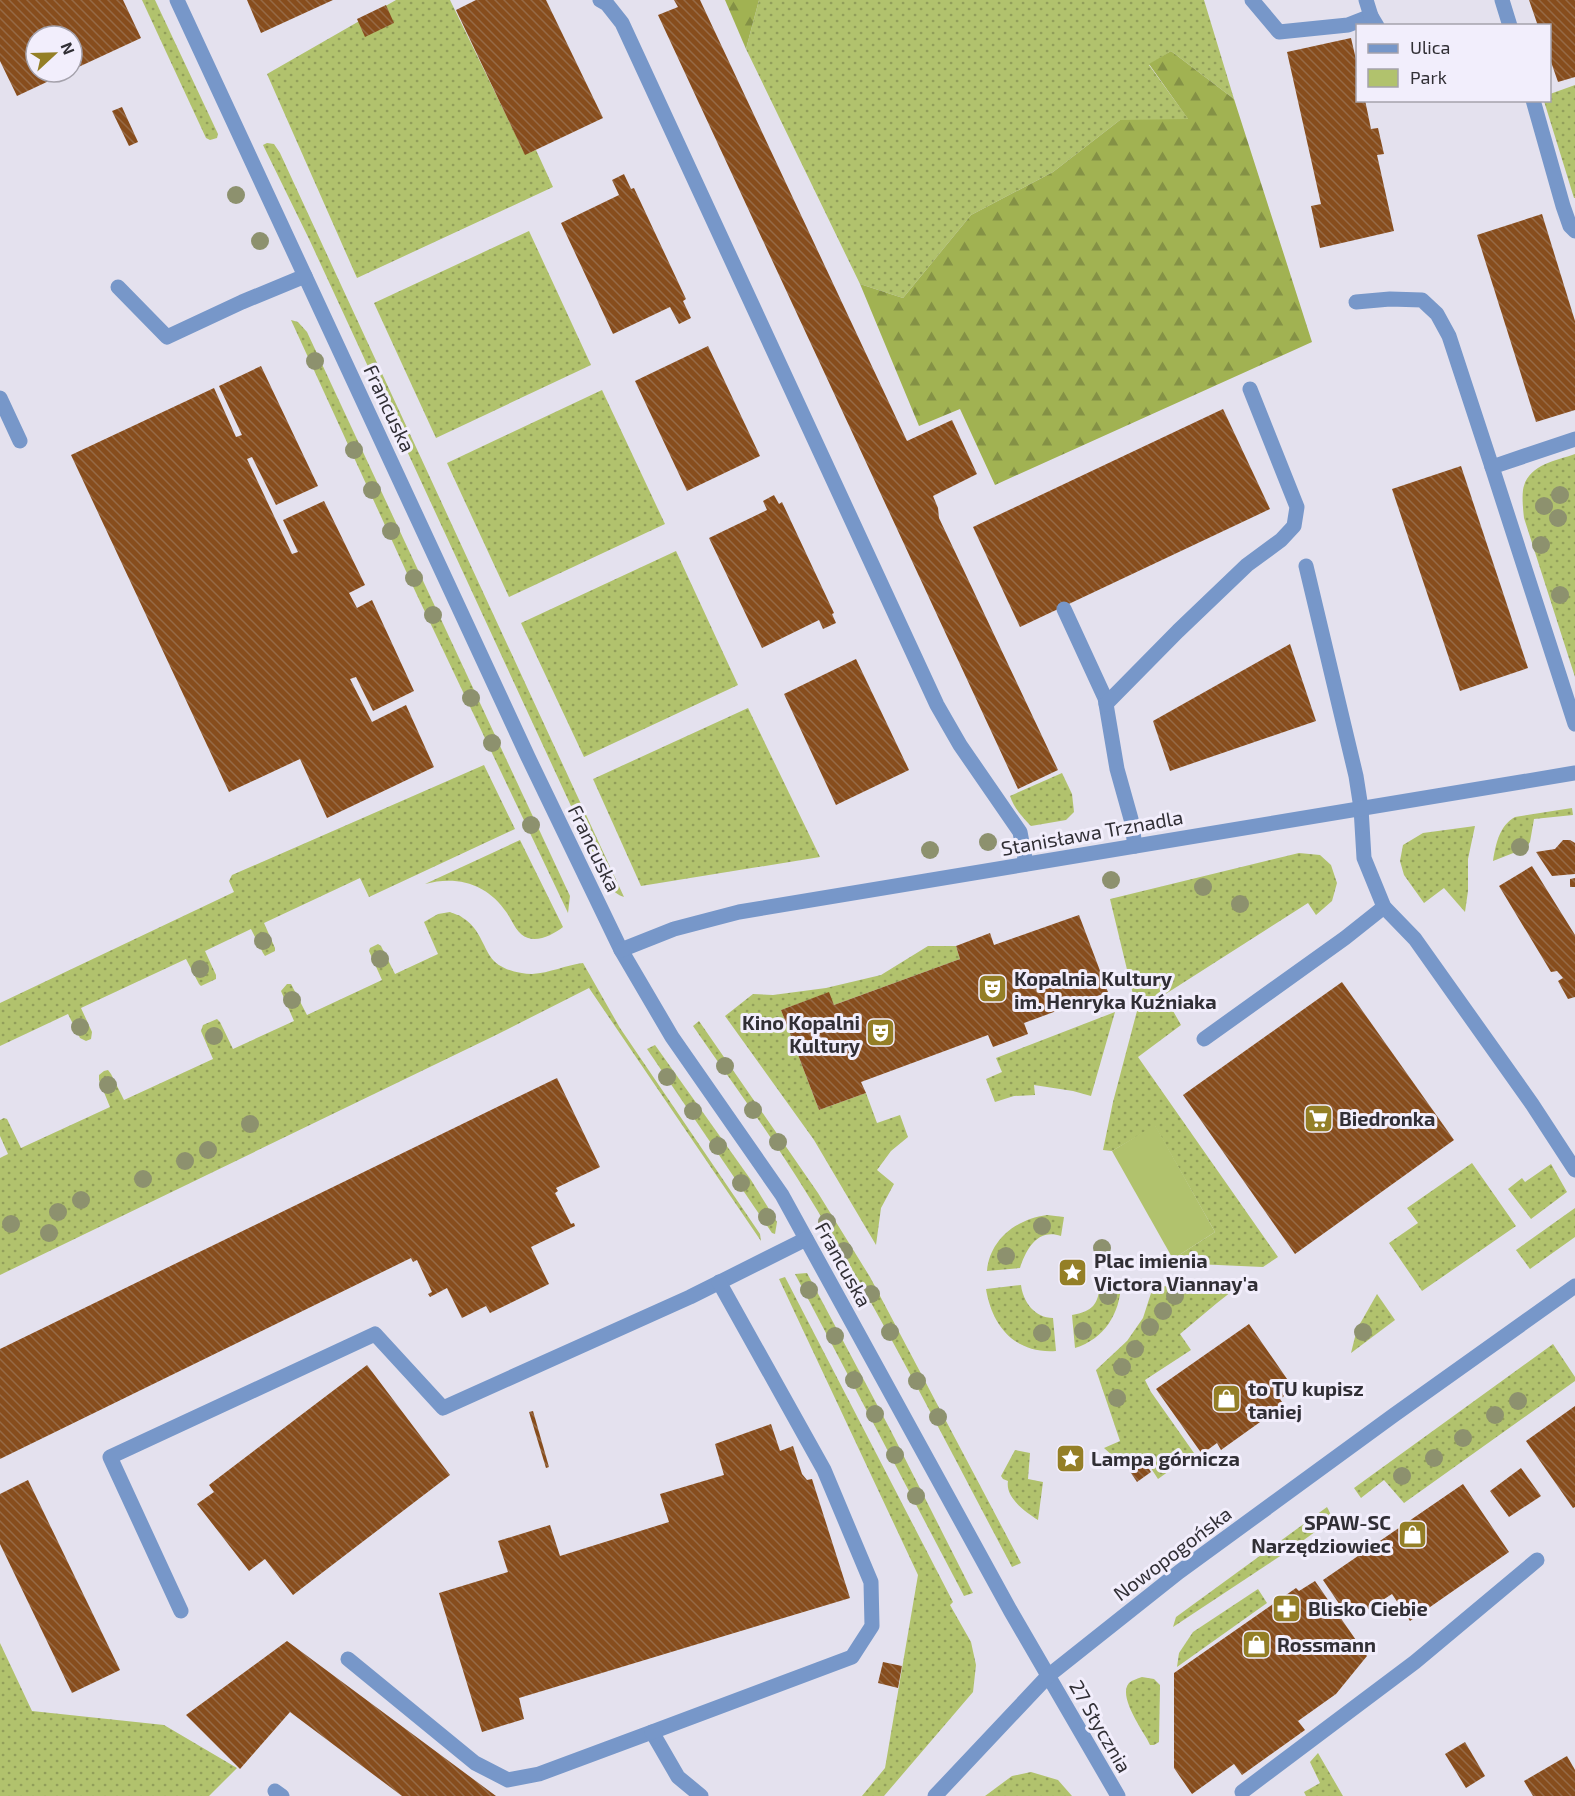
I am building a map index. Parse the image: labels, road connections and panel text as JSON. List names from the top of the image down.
{
  "streets": {
    "street": [
      "Francuska",
      "Stanisława Trznadla",
      "Nowopogońska",
      "27 Stycznia"
    ]
  },
  "crossings": [
    ["Francuska", "Stanisława Trznadla"],
    ["Francuska", "Nowopogońska"],
    ["Francuska", "27 Stycznia"],
    ["Nowopogońska", "27 Stycznia"]
  ],
  "places": {
    "theatre": ["Kopalnia Kultury im. Henryka Kuźniaka", "Kino Kopalni Kultury"],
    "supermarket": ["Biedronka"],
    "place": ["Plac imienia Victora Viannay'a", "Lampa górnicza"],
    "shop": ["to TU kupisz taniej", "SPAW-SC Narzędziowiec", "Rossmann"],
    "pharmacy": ["Blisko Ciebie"]
  },
  "legend": ["Ulica", "Park"],
  "north": "right"
}
